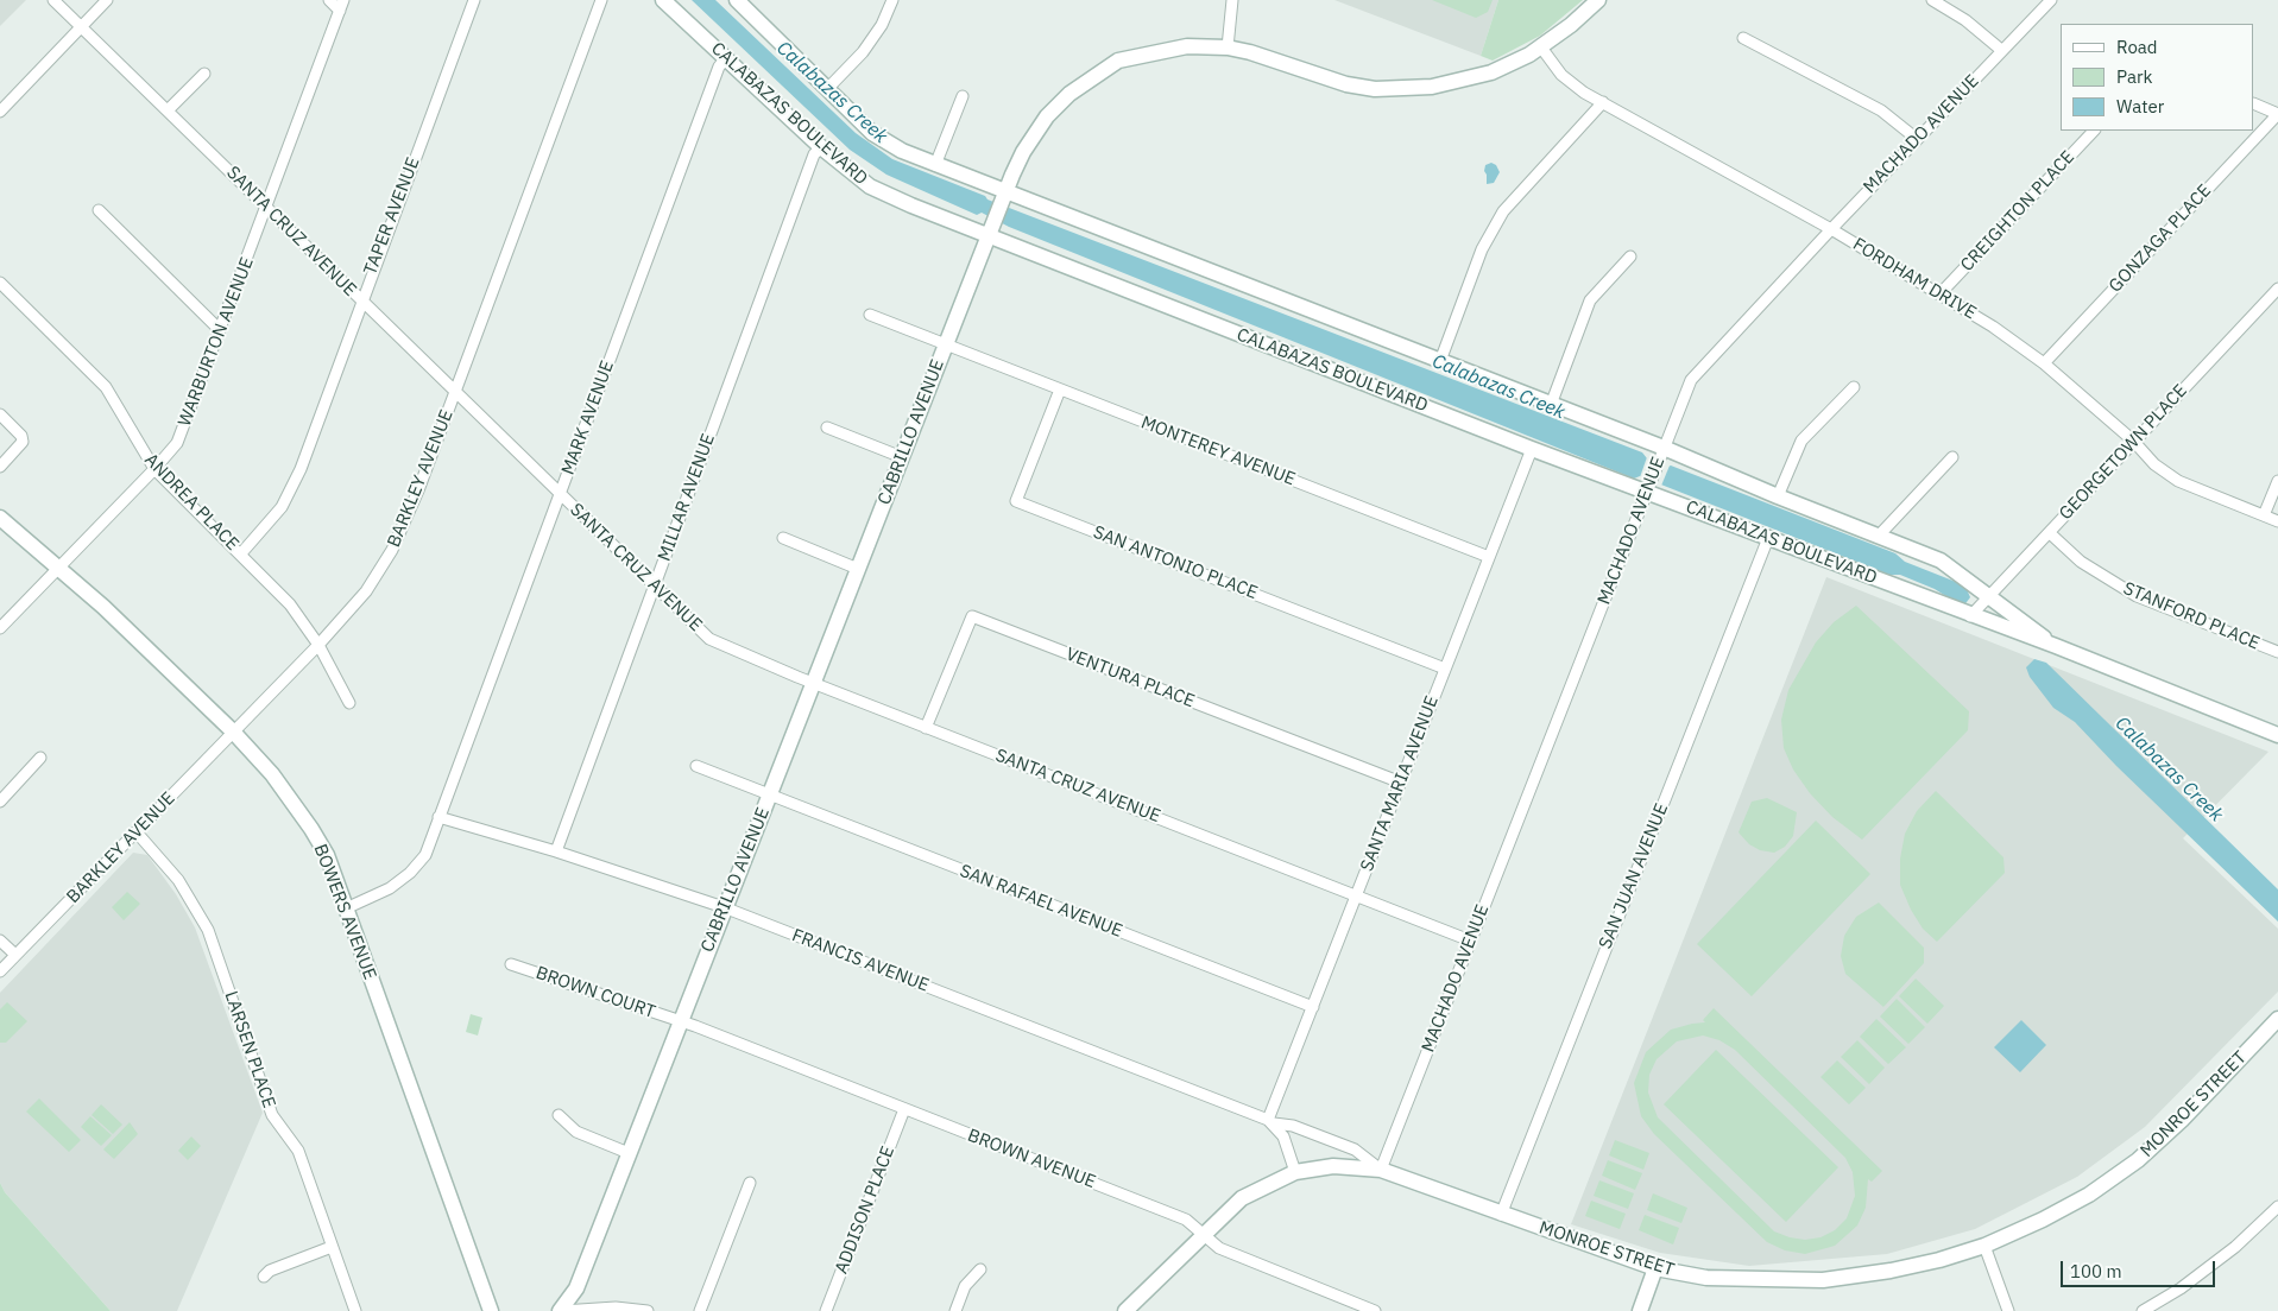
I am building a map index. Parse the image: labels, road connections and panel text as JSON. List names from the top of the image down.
{
  "streets": {
    "street": [
      "CALABAZAS BOULEVARD",
      "MACHADO AVENUE",
      "CREIGHTON PLACE",
      "TAPER AVENUE",
      "SANTA CRUZ AVENUE",
      "GONZAGA PLACE",
      "FORDHAM DRIVE",
      "WARBURTON AVENUE",
      "MARK AVENUE",
      "CABRILLO AVENUE",
      "MONTEREY AVENUE",
      "GEORGETOWN PLACE",
      "BARKLEY AVENUE",
      "MILLAR AVENUE",
      "ANDREA PLACE",
      "SAN ANTONIO PLACE",
      "STANFORD PLACE",
      "VENTURA PLACE",
      "SANTA MARIA AVENUE",
      "SAN JUAN AVENUE",
      "SAN RAFAEL AVENUE",
      "BOWERS AVENUE",
      "FRANCIS AVENUE",
      "BROWN COURT",
      "LARSEN PLACE",
      "MONROE STREET",
      "BROWN AVENUE",
      "ADDISON PLACE"
    ]
  },
  "crossings": [
    ["CALABAZAS BOULEVARD", "MACHADO AVENUE"],
    ["CALABAZAS BOULEVARD", "MARK AVENUE"],
    ["CALABAZAS BOULEVARD", "CABRILLO AVENUE"],
    ["CALABAZAS BOULEVARD", "GEORGETOWN PLACE"],
    ["CALABAZAS BOULEVARD", "MILLAR AVENUE"],
    ["CALABAZAS BOULEVARD", "SANTA MARIA AVENUE"],
    ["CALABAZAS BOULEVARD", "SAN JUAN AVENUE"],
    ["MACHADO AVENUE", "SANTA CRUZ AVENUE"],
    ["MACHADO AVENUE", "FORDHAM DRIVE"],
    ["MACHADO AVENUE", "FRANCIS AVENUE"],
    ["MACHADO AVENUE", "MONROE STREET"],
    ["CREIGHTON PLACE", "FORDHAM DRIVE"],
    ["TAPER AVENUE", "SANTA CRUZ AVENUE"],
    ["TAPER AVENUE", "ANDREA PLACE"],
    ["SANTA CRUZ AVENUE", "WARBURTON AVENUE"],
    ["SANTA CRUZ AVENUE", "MARK AVENUE"],
    ["SANTA CRUZ AVENUE", "CABRILLO AVENUE"],
    ["SANTA CRUZ AVENUE", "BARKLEY AVENUE"],
    ["SANTA CRUZ AVENUE", "MILLAR AVENUE"],
    ["SANTA CRUZ AVENUE", "VENTURA PLACE"],
    ["SANTA CRUZ AVENUE", "SANTA MARIA AVENUE"],
    ["GONZAGA PLACE", "FORDHAM DRIVE"],
    ["FORDHAM DRIVE", "CABRILLO AVENUE"],
    ["FORDHAM DRIVE", "GEORGETOWN PLACE"],
    ["WARBURTON AVENUE", "ANDREA PLACE"],
    ["WARBURTON AVENUE", "BOWERS AVENUE"],
    ["MARK AVENUE", "BOWERS AVENUE"],
    ["MARK AVENUE", "FRANCIS AVENUE"],
    ["CABRILLO AVENUE", "MONTEREY AVENUE"],
    ["CABRILLO AVENUE", "SAN RAFAEL AVENUE"],
    ["CABRILLO AVENUE", "FRANCIS AVENUE"],
    ["CABRILLO AVENUE", "BROWN COURT"],
    ["CABRILLO AVENUE", "BROWN AVENUE"],
    ["MONTEREY AVENUE", "SAN ANTONIO PLACE"],
    ["MONTEREY AVENUE", "SANTA MARIA AVENUE"],
    ["GEORGETOWN PLACE", "STANFORD PLACE"],
    ["BARKLEY AVENUE", "ANDREA PLACE"],
    ["BARKLEY AVENUE", "BOWERS AVENUE"],
    ["BARKLEY AVENUE", "LARSEN PLACE"],
    ["MILLAR AVENUE", "FRANCIS AVENUE"],
    ["SAN ANTONIO PLACE", "SANTA MARIA AVENUE"],
    ["VENTURA PLACE", "SANTA MARIA AVENUE"],
    ["SANTA MARIA AVENUE", "SAN RAFAEL AVENUE"],
    ["SANTA MARIA AVENUE", "FRANCIS AVENUE"],
    ["SAN JUAN AVENUE", "MONROE STREET"],
    ["FRANCIS AVENUE", "MONROE STREET"],
    ["BROWN COURT", "BROWN AVENUE"],
    ["MONROE STREET", "BROWN AVENUE"],
    ["BROWN AVENUE", "ADDISON PLACE"]
  ],
  "water": ["Calabazas Creek"],
  "legend": ["Road", "Park", "Water"],
  "scale_bar": "100 m"
}
